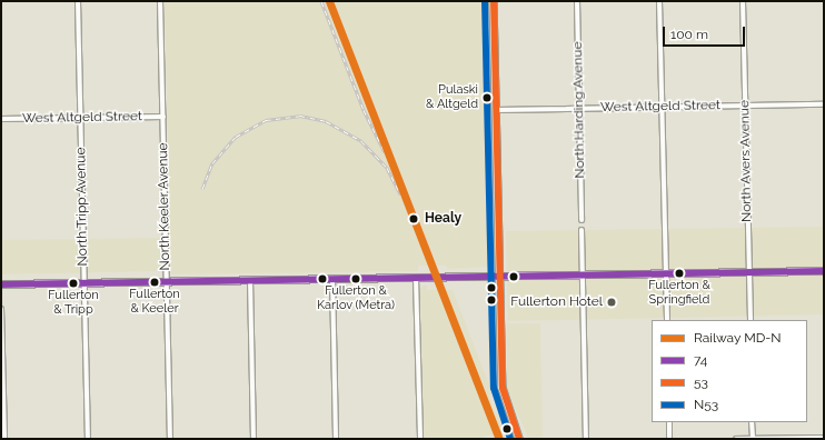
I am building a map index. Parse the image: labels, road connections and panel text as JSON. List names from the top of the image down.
{
  "streets": {
    "street": [
      "West Altgeld Street",
      "North Harding Avenue",
      "North Avers Avenue",
      "North Tripp Avenue",
      "North Keeler Avenue"
    ]
  },
  "crossings": [
    ["West Altgeld Street", "North Harding Avenue"],
    ["West Altgeld Street", "North Avers Avenue"],
    ["West Altgeld Street", "North Tripp Avenue"],
    ["West Altgeld Street", "North Keeler Avenue"]
  ],
  "places": [
    "Pulaski & Altgeld",
    "Healy",
    "Fullerton & Springfield",
    "Fullerton & Karlov (Metra)",
    "Fullerton & Keeler",
    "Fullerton & Tripp",
    "Fullerton Hotel"
  ],
  "lines": [
    "rail line MD-N",
    "transit line 53",
    "transit line N53",
    "transit line 74"
  ],
  "legend": [
    "Railway MD-N",
    "74",
    "53",
    "N53"
  ],
  "scale_bar": "100 m"
}
